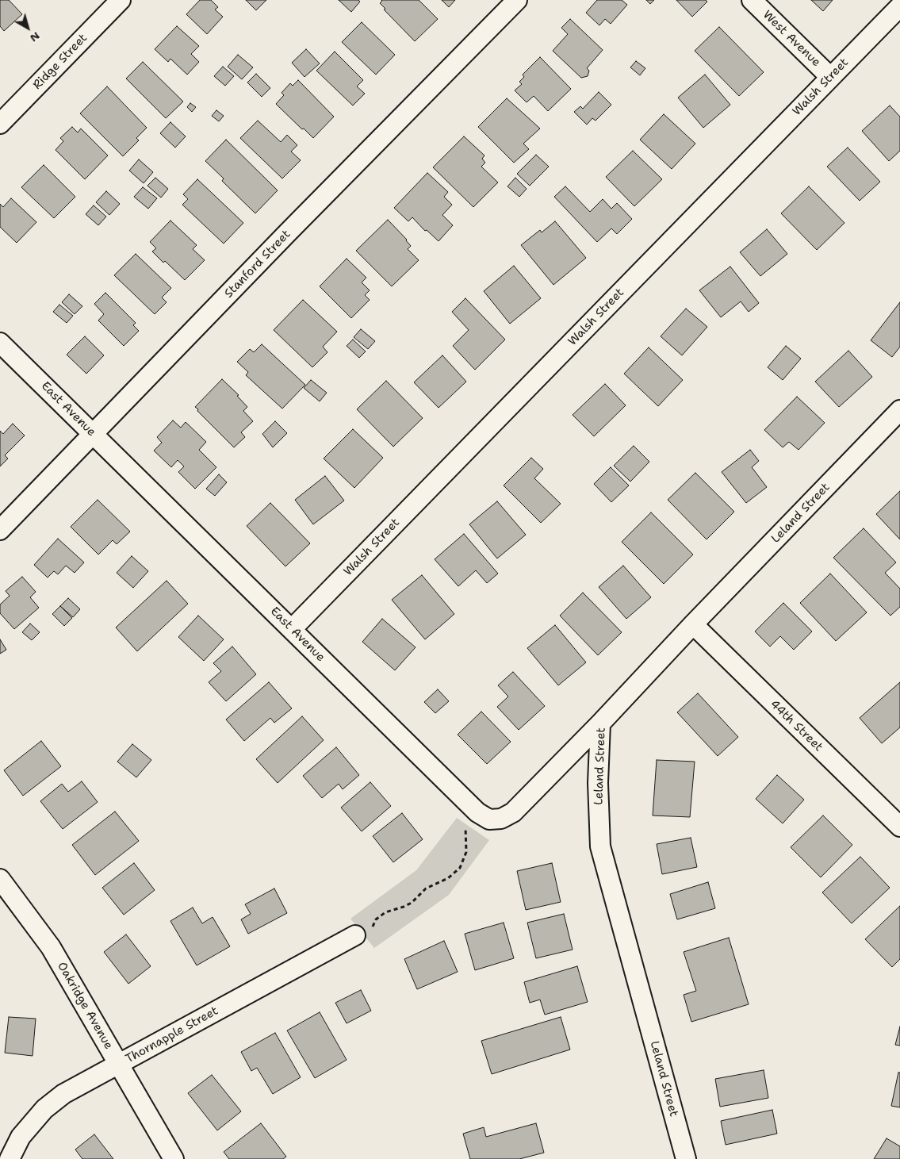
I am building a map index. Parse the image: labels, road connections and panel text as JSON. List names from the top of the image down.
{
  "streets": {
    "street": [
      "West Avenue",
      "Ridge Street",
      "Walsh Street",
      "Stanford Street",
      "East Avenue",
      "Leland Street",
      "44th Street",
      "Oakridge Avenue",
      "Thornapple Street"
    ]
  },
  "crossings": [
    ["West Avenue", "Walsh Street"],
    ["Walsh Street", "East Avenue"],
    ["Stanford Street", "East Avenue"],
    ["East Avenue", "Leland Street"],
    ["Leland Street", "44th Street"],
    ["Oakridge Avenue", "Thornapple Street"]
  ],
  "north": "bottom right"
}
